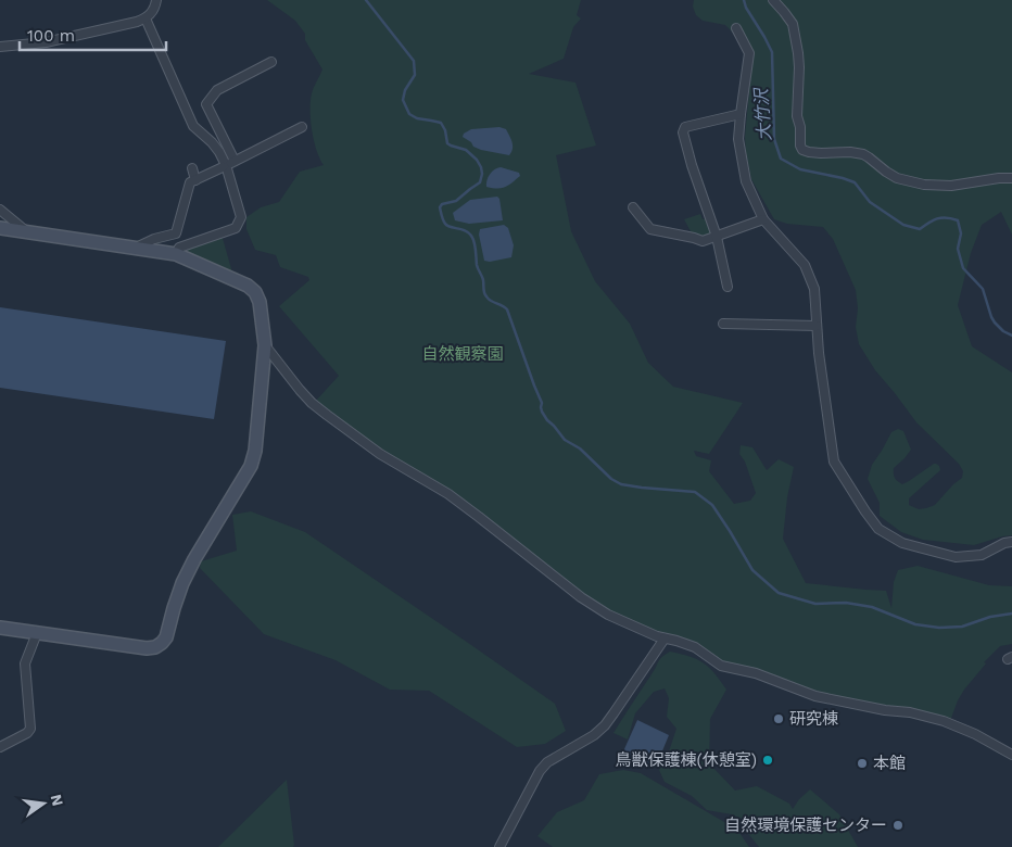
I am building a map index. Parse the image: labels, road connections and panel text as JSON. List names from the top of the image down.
{
  "water": ["大竹沢"],
  "parks": ["自然観察園"],
  "places": [
    "研究棟",
    "鳥獣保護棟(休憩室)",
    "本館",
    "自然環境保護センター"
  ],
  "scale_bar": "100 m",
  "north": "right"
}
